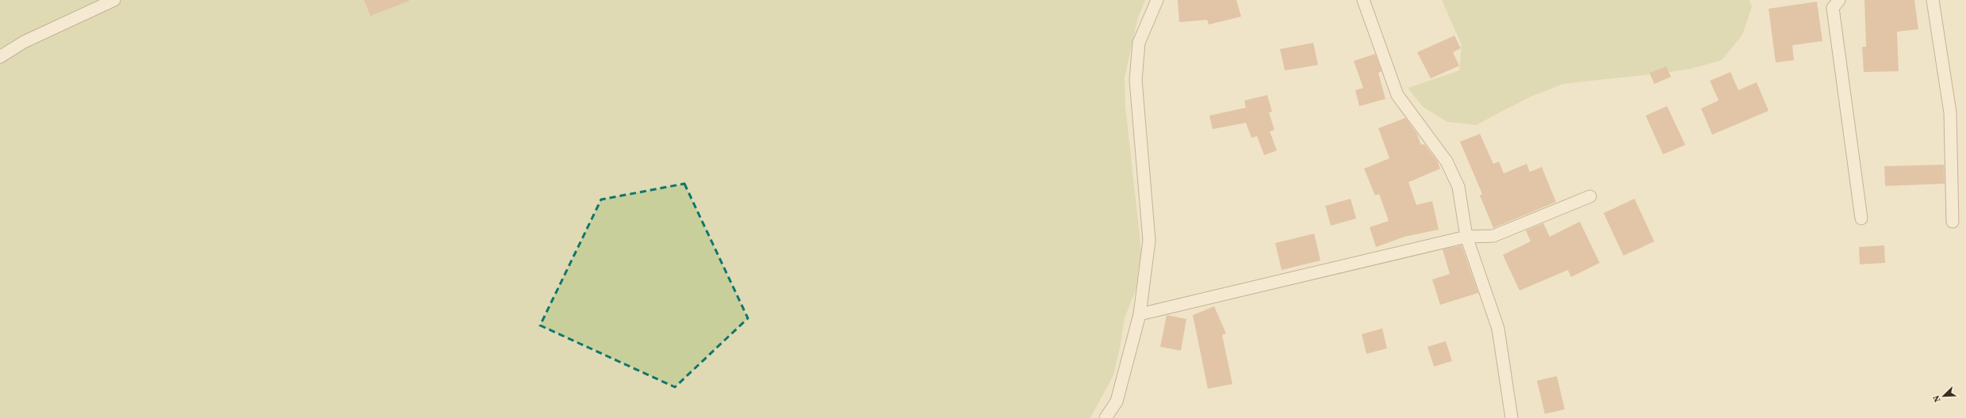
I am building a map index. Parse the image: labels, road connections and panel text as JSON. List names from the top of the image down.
{
  "north": "bottom left"
}
